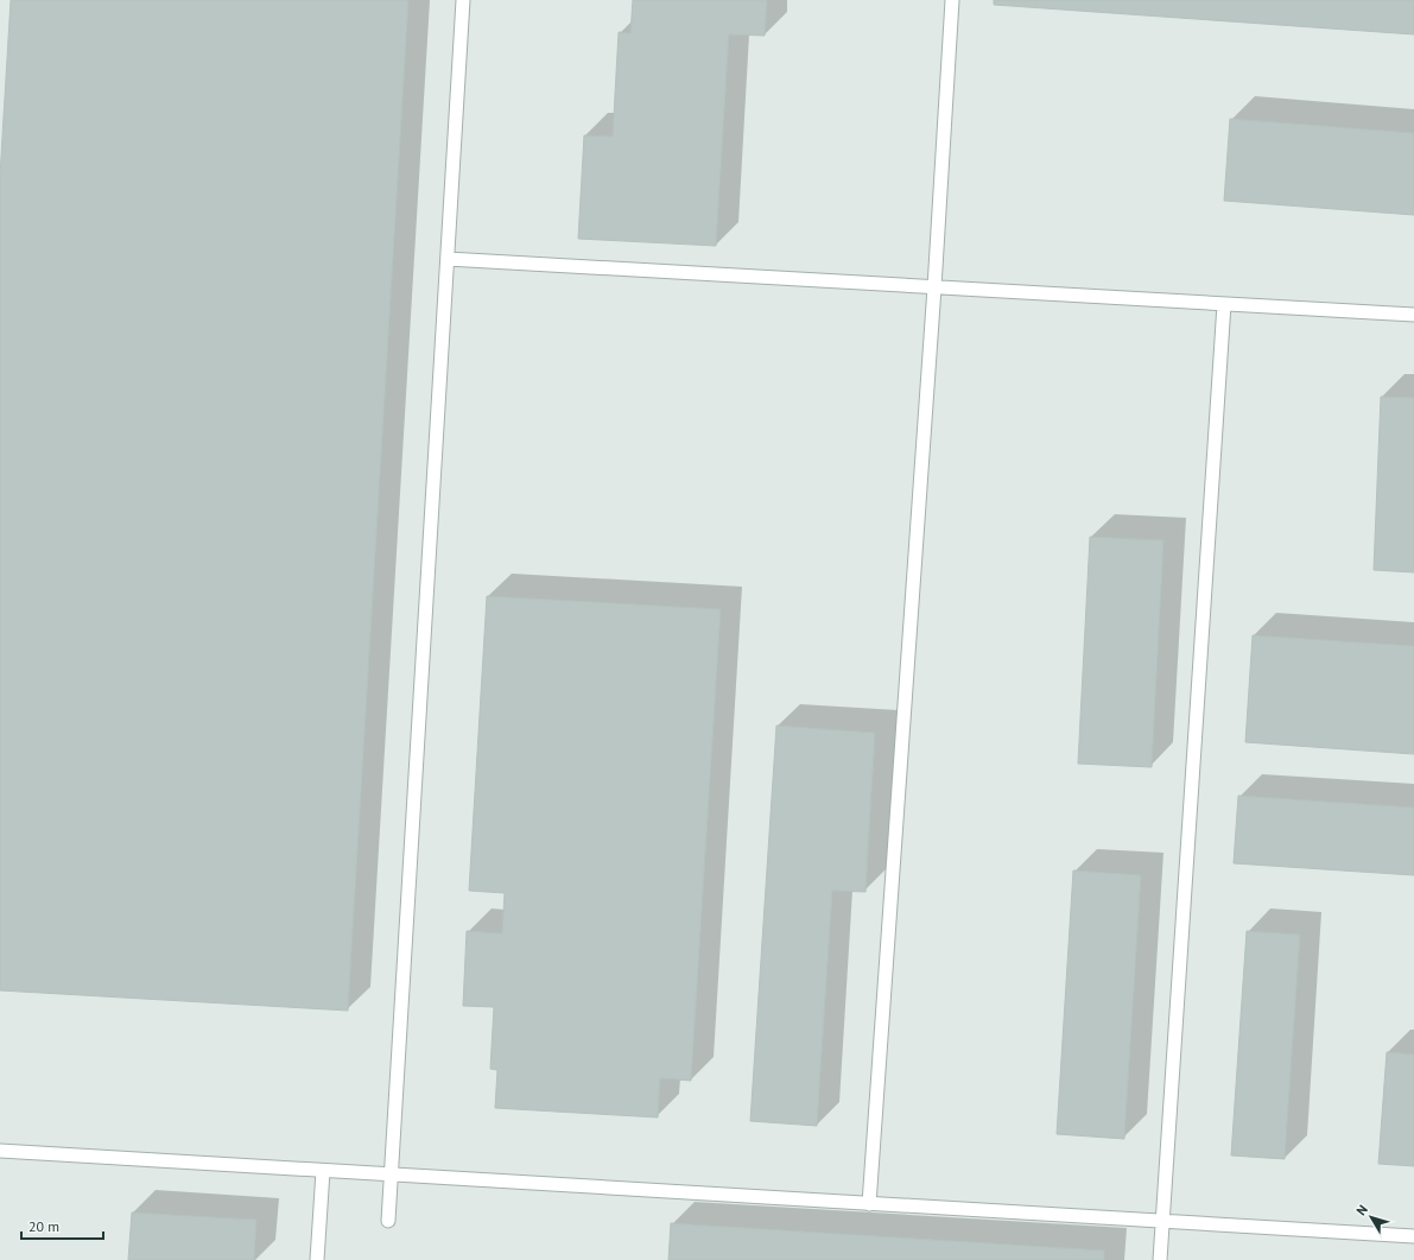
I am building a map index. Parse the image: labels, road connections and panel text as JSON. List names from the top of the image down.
{
  "scale_bar": "20 m",
  "north": "top left"
}
